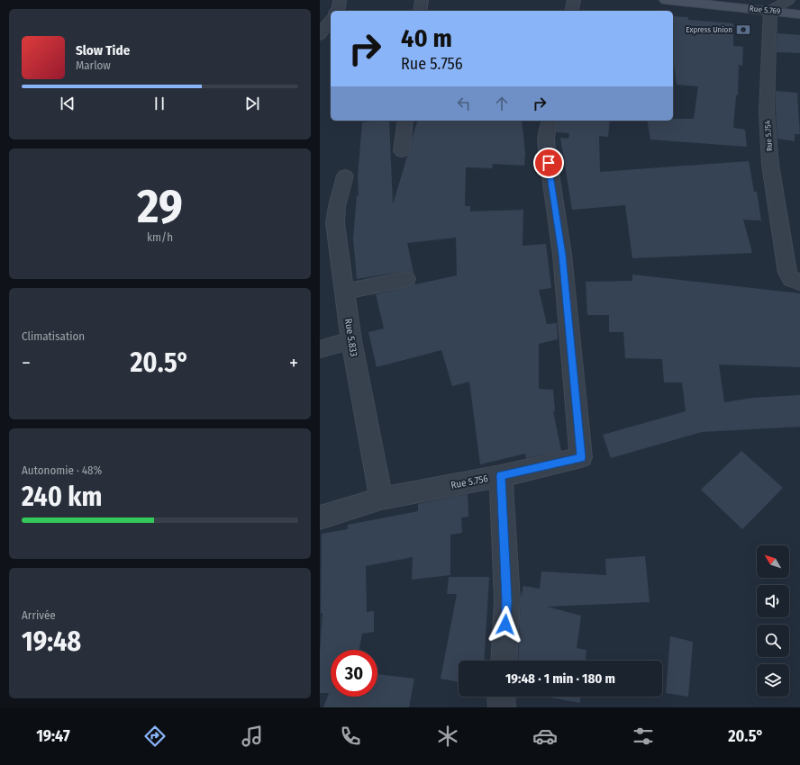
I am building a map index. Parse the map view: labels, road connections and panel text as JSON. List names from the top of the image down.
{
  "streets": {
    "main road": ["Rue 5.769"],
    "street": ["Rue 5.754", "Rue 5.833", "Rue 5.756"]
  },
  "crossings": [
    ["Rue 5.769", "Rue 5.754"],
    ["Rue 5.833", "Rue 5.756"]
  ],
  "places": {
    "bank": ["Express Union"]
  },
  "north": "top left",
  "page": {
    "turn": ["40 m", "Rue 5.756"],
    "song": ["Slow Tide", "Marlow"],
    "tile": [
      ["29", "km/h"],
      "Climatisation",
      ["Autonomie · 48%", "240 km"],
      ["Arrivée", "19:48"]
    ],
    "heat": ["−", "20.5°", "+"],
    "limit": "30",
    "trip": "19:48 · 1 min · 180 m",
    "tabs": ["19:47", "20.5°"]
  }
}
